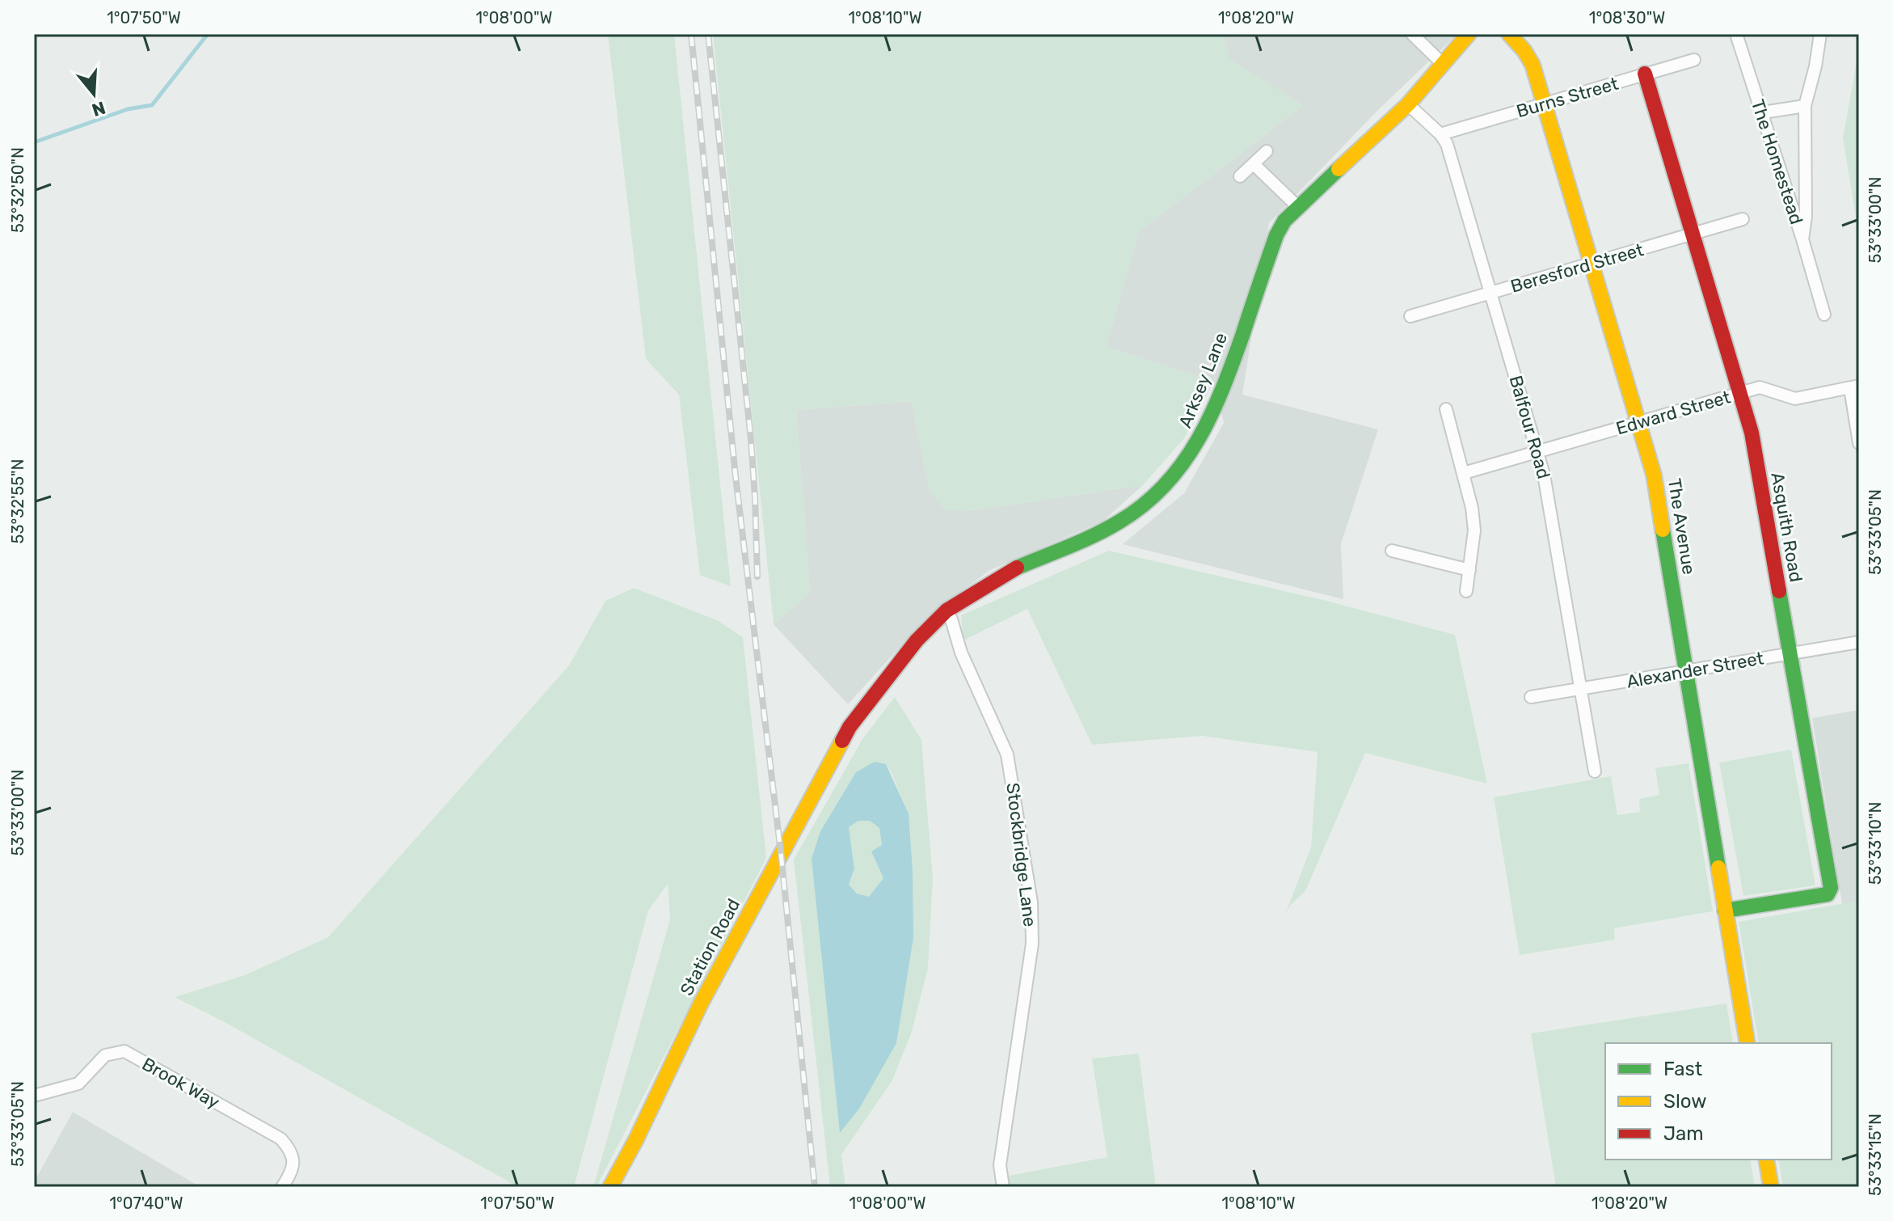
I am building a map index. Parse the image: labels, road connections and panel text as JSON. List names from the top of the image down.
{
  "streets": {
    "street": [
      "Burns Street",
      "The Homestead",
      "Beresford Street",
      "Arksey Lane",
      "Edward Street",
      "Balfour Road",
      "The Avenue",
      "Asquith Road",
      "Alexander Street",
      "Stockbridge Lane",
      "Station Road",
      "Brook Way"
    ]
  },
  "crossings": [
    ["Burns Street", "Balfour Road"],
    ["Burns Street", "The Avenue"],
    ["Burns Street", "Asquith Road"],
    ["Beresford Street", "Balfour Road"],
    ["Beresford Street", "The Avenue"],
    ["Beresford Street", "Asquith Road"],
    ["Arksey Lane", "Balfour Road"],
    ["Arksey Lane", "Stockbridge Lane"],
    ["Arksey Lane", "Station Road"],
    ["Edward Street", "Balfour Road"],
    ["Edward Street", "The Avenue"],
    ["Edward Street", "Asquith Road"],
    ["Balfour Road", "Alexander Street"],
    ["The Avenue", "Asquith Road"],
    ["The Avenue", "Alexander Street"],
    ["Asquith Road", "Alexander Street"]
  ],
  "legend": ["Fast", "Slow", "Jam"],
  "north": "bottom",
  "coordinates": [
    "1°07'50\"W",
    "1°08'00\"W",
    "1°08'10\"W",
    "1°08'20\"W",
    "1°08'30\"W",
    "53°32'50\"N",
    "53°33'00\"N",
    "53°32'55\"N",
    "53°33'05\"N",
    "53°33'10\"N",
    "53°33'15\"N",
    "1°07'40\"W"
  ]
}
